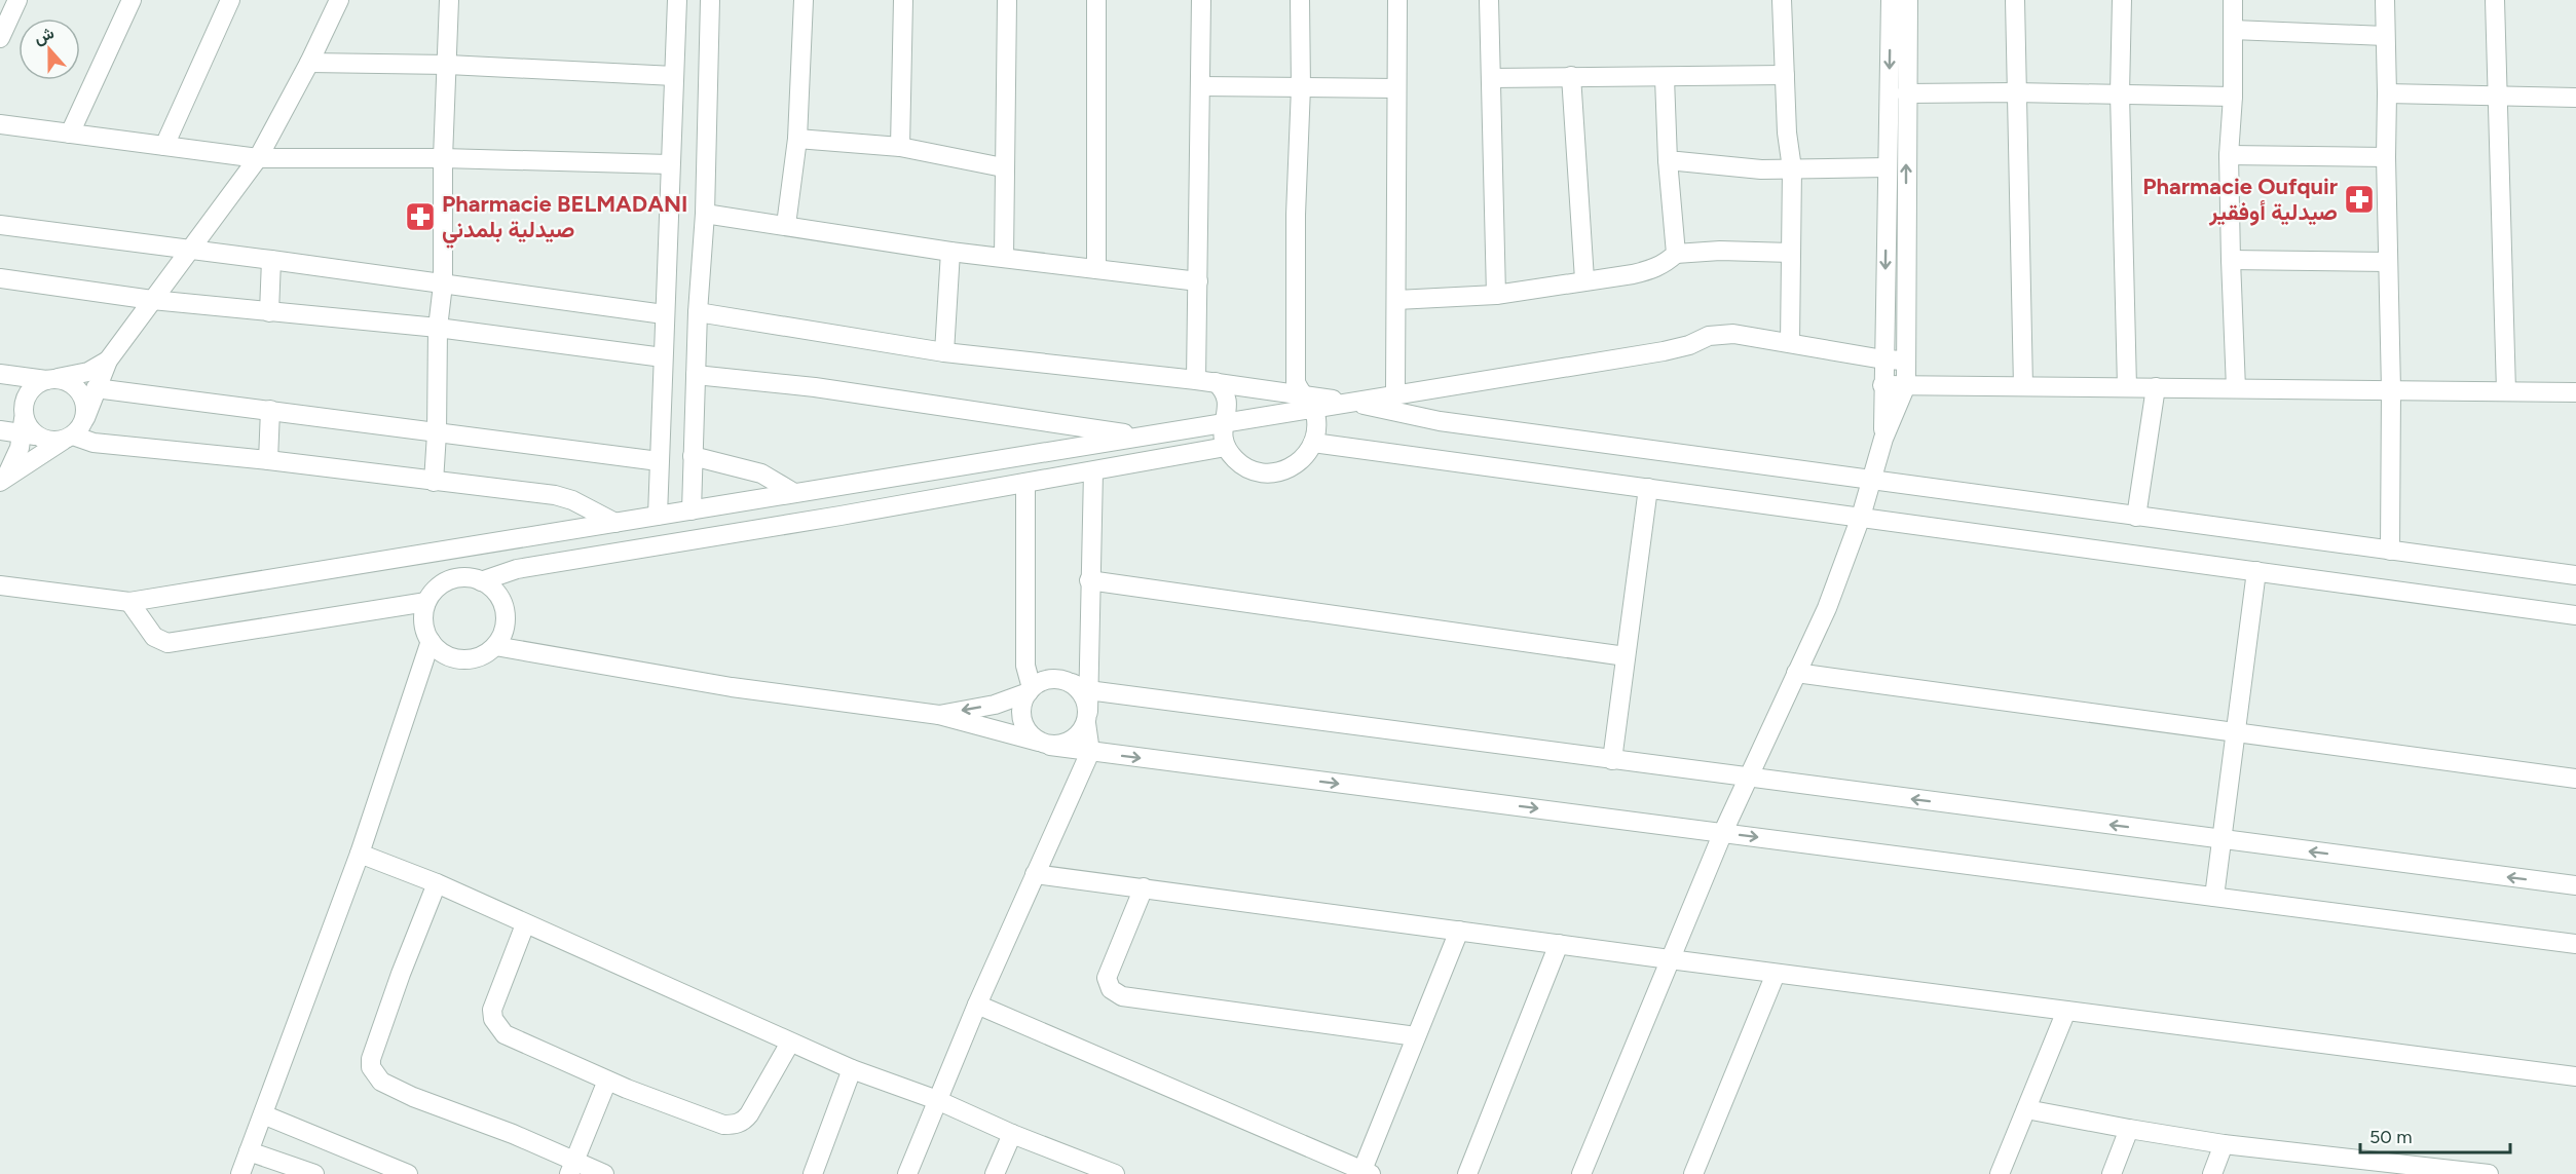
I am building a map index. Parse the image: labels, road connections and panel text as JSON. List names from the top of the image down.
{
  "places": {
    "pharmacy": ["Pharmacie Oufquir صيدلية أوفقير", "Pharmacie BELMADANI صيدلية بلمدني"]
  },
  "scale_bar": "50 m",
  "north": "top"
}
